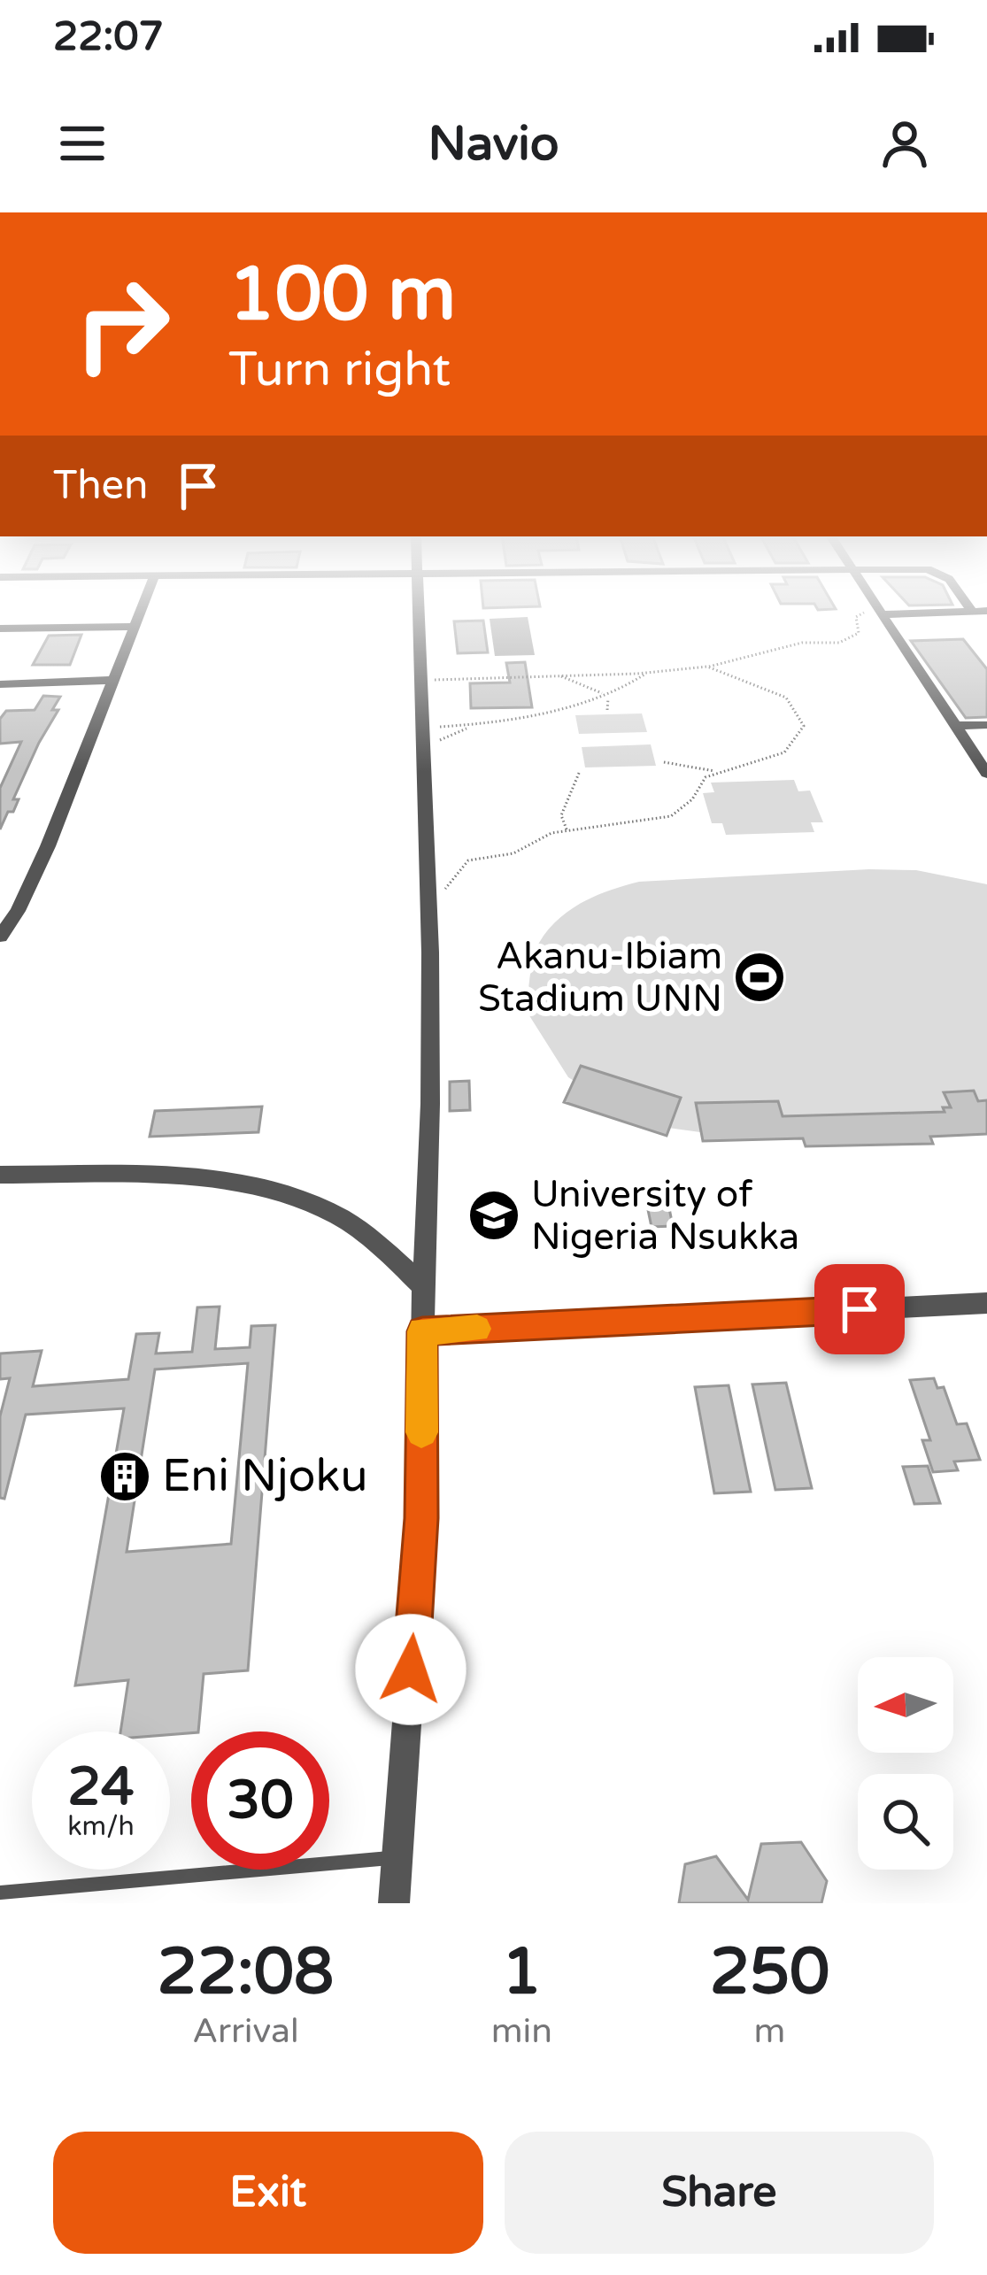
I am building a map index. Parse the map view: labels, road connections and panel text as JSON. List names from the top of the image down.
{
  "places": {
    "sports": ["Akanu-Ibiam Stadium UNN"],
    "school or university": ["University of Nigeria Nsukka"],
    "building": ["Eni Njoku"]
  },
  "north": "left",
  "page": {
    "status": "22:07",
    "header": "Navio",
    "turn": ["100 m", "Turn right"],
    "then": "Then",
    "speed": "24 km/h",
    "limit": "30",
    "eta": [
      "22:08",
      "Arrival",
      "1",
      "min",
      "250",
      "m"
    ],
    "buttons": ["Exit", "Share"]
  }
}
